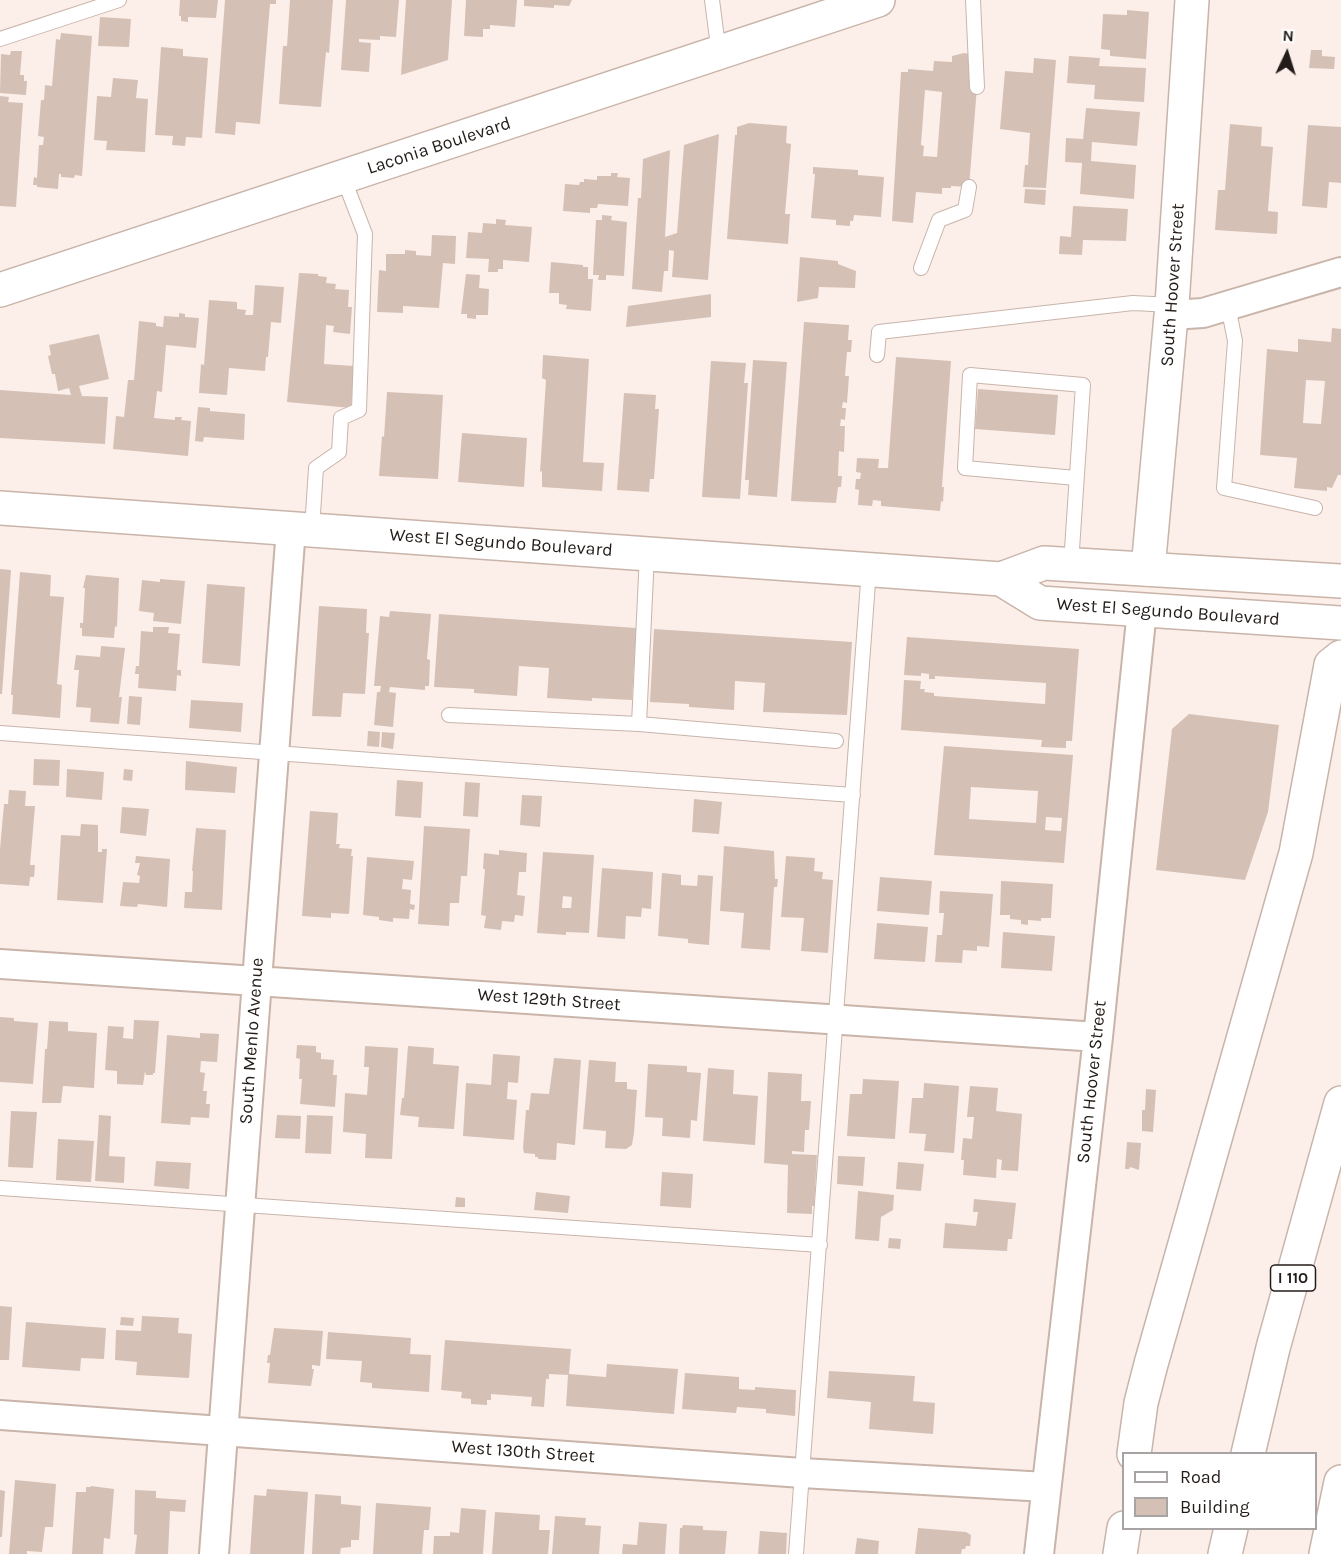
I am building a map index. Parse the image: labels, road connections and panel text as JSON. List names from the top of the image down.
{
  "streets": {
    "main road": [
      "Laconia Boulevard",
      "South Hoover Street",
      "West El Segundo Boulevard",
      "I 110"
    ],
    "street": ["West 129th Street", "South Menlo Avenue", "West 130th Street"]
  },
  "crossings": [
    ["South Hoover Street", "West El Segundo Boulevard"],
    ["South Hoover Street", "West 129th Street"],
    ["South Hoover Street", "West 130th Street"],
    ["West El Segundo Boulevard", "South Menlo Avenue"],
    ["West 129th Street", "South Menlo Avenue"],
    ["South Menlo Avenue", "West 130th Street"]
  ],
  "legend": ["Road", "Building"],
  "north": "top"
}
